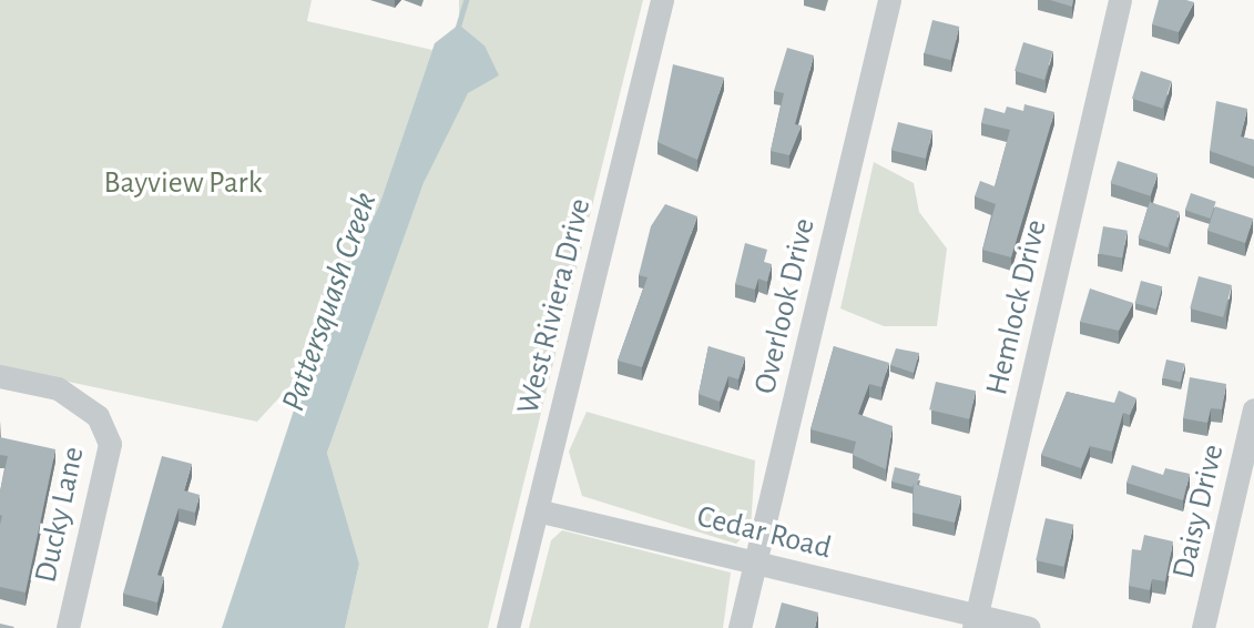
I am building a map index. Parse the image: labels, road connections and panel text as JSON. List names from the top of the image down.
{
  "streets": {
    "street": [
      "West Riviera Drive",
      "Overlook Drive",
      "Hemlock Drive",
      "Daisy Drive",
      "Ducky Lane",
      "Cedar Road"
    ]
  },
  "crossings": [
    ["West Riviera Drive", "Cedar Road"],
    ["Overlook Drive", "Cedar Road"],
    ["Hemlock Drive", "Cedar Road"]
  ],
  "water": ["Pattersquash Creek"],
  "parks": ["Bayview Park"]
}
